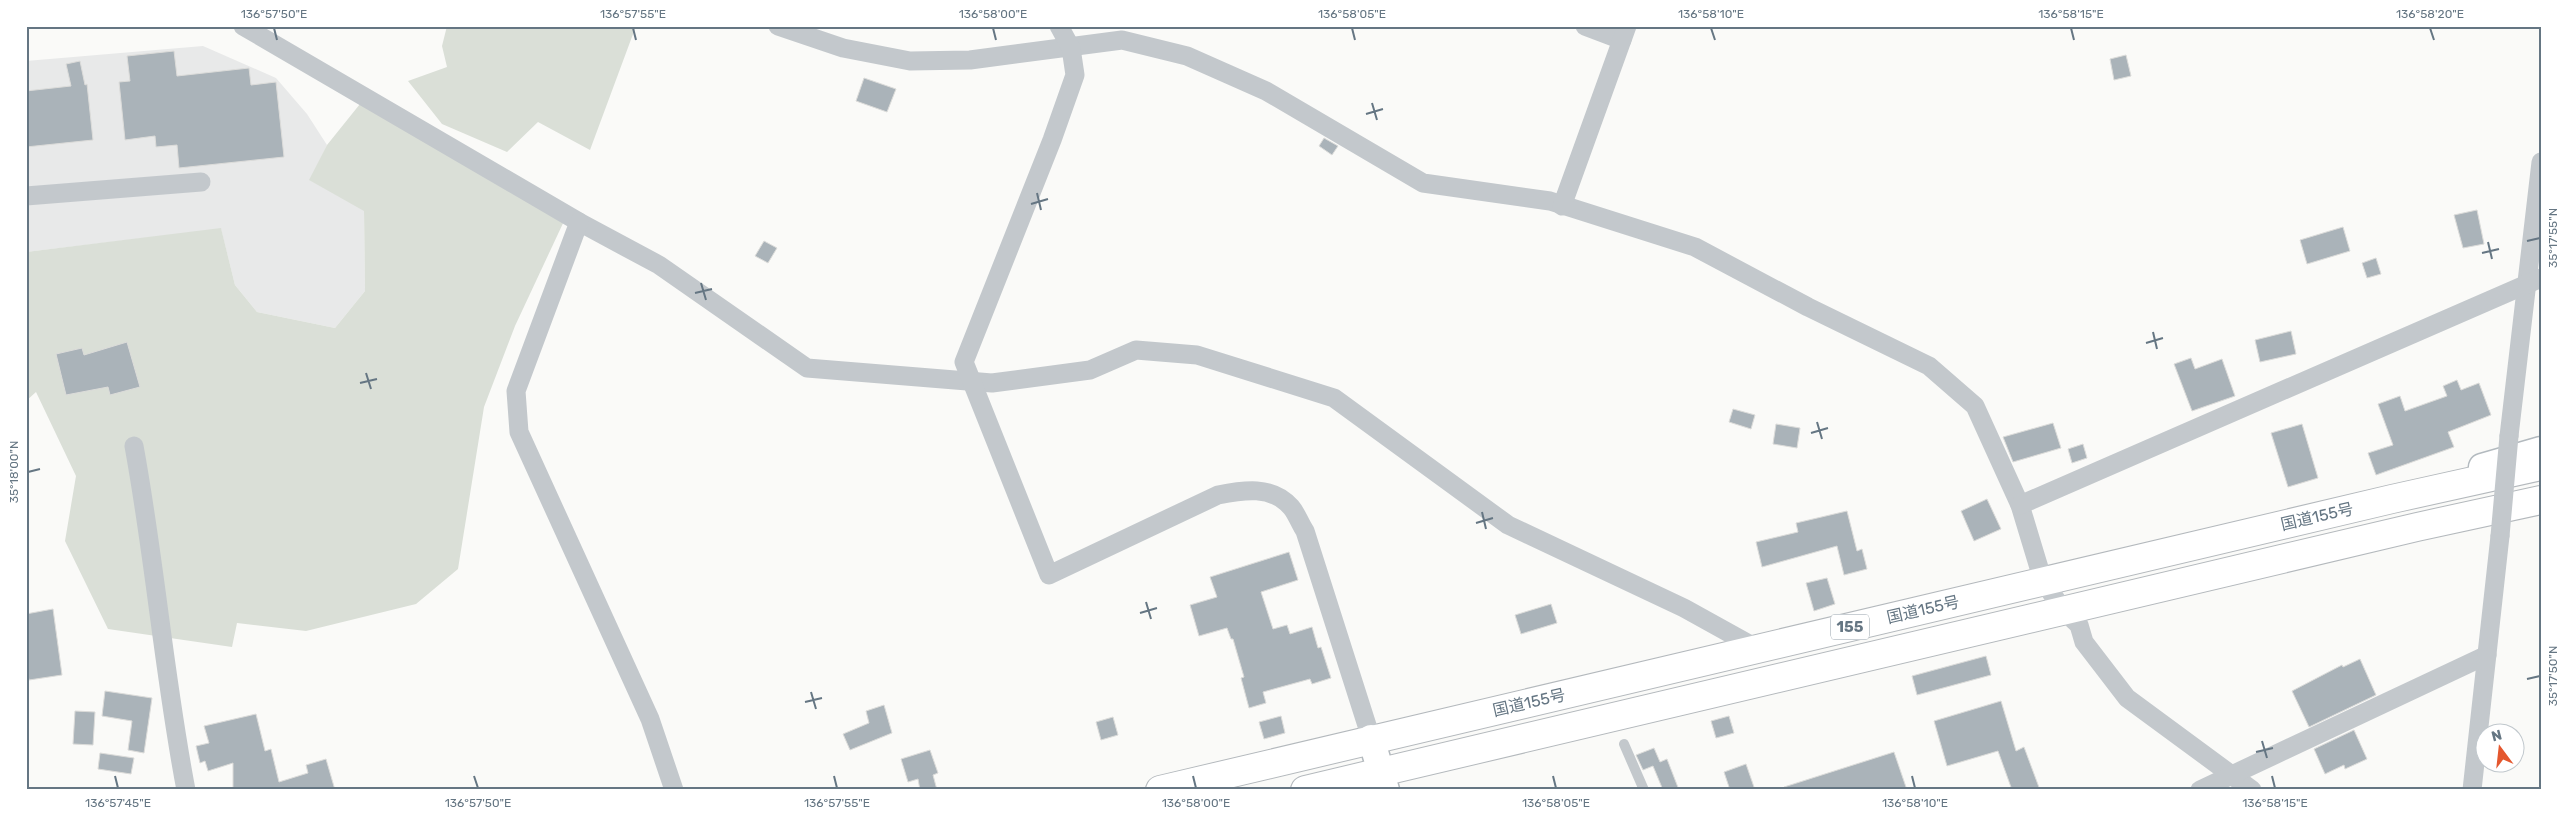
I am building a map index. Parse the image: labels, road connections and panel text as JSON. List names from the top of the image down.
{
  "streets": {
    "highway": ["国道155号", "155"]
  },
  "north": "top",
  "coordinates": [
    "136°57'50\"E",
    "136°57'55\"E",
    "136°58'00\"E",
    "136°58'05\"E",
    "136°58'10\"E",
    "136°58'15\"E",
    "136°58'20\"E",
    "35°17'55\"N",
    "35°18'00\"N",
    "35°17'50\"N",
    "136°57'45\"E"
  ]
}
